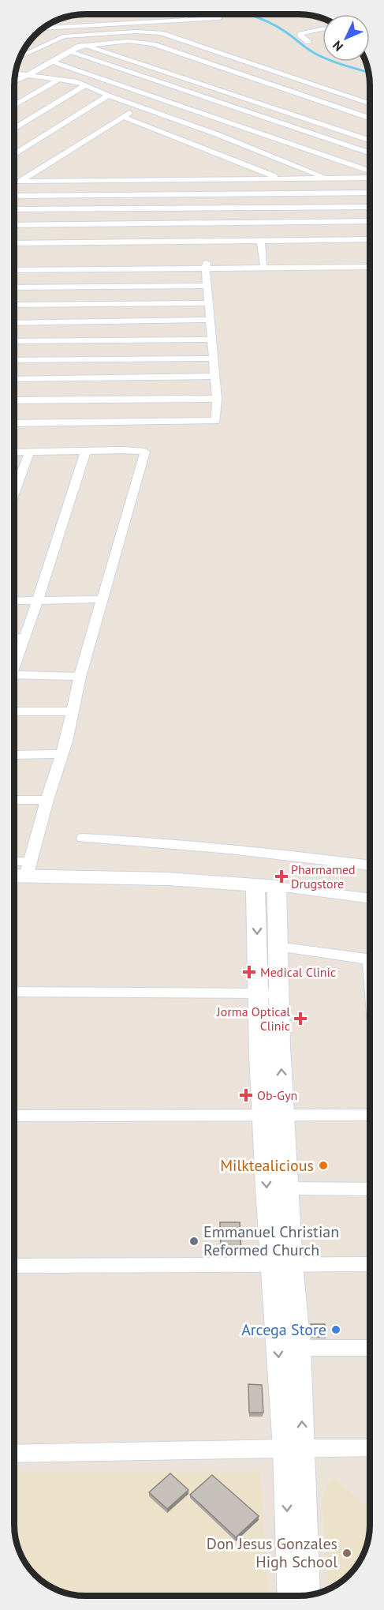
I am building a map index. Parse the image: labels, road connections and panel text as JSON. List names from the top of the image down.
{
  "places": {
    "health": [
      "Pharmamed Drugstore",
      "Medical Clinic",
      "Jorma Optical Clinic",
      "Ob-Gyn"
    ],
    "other": [
      "Milktealicious",
      "Emmanuel Christian Reformed Church",
      "Arcega Store",
      "Don Jesus Gonzales High School"
    ]
  },
  "north": "bottom left"
}
